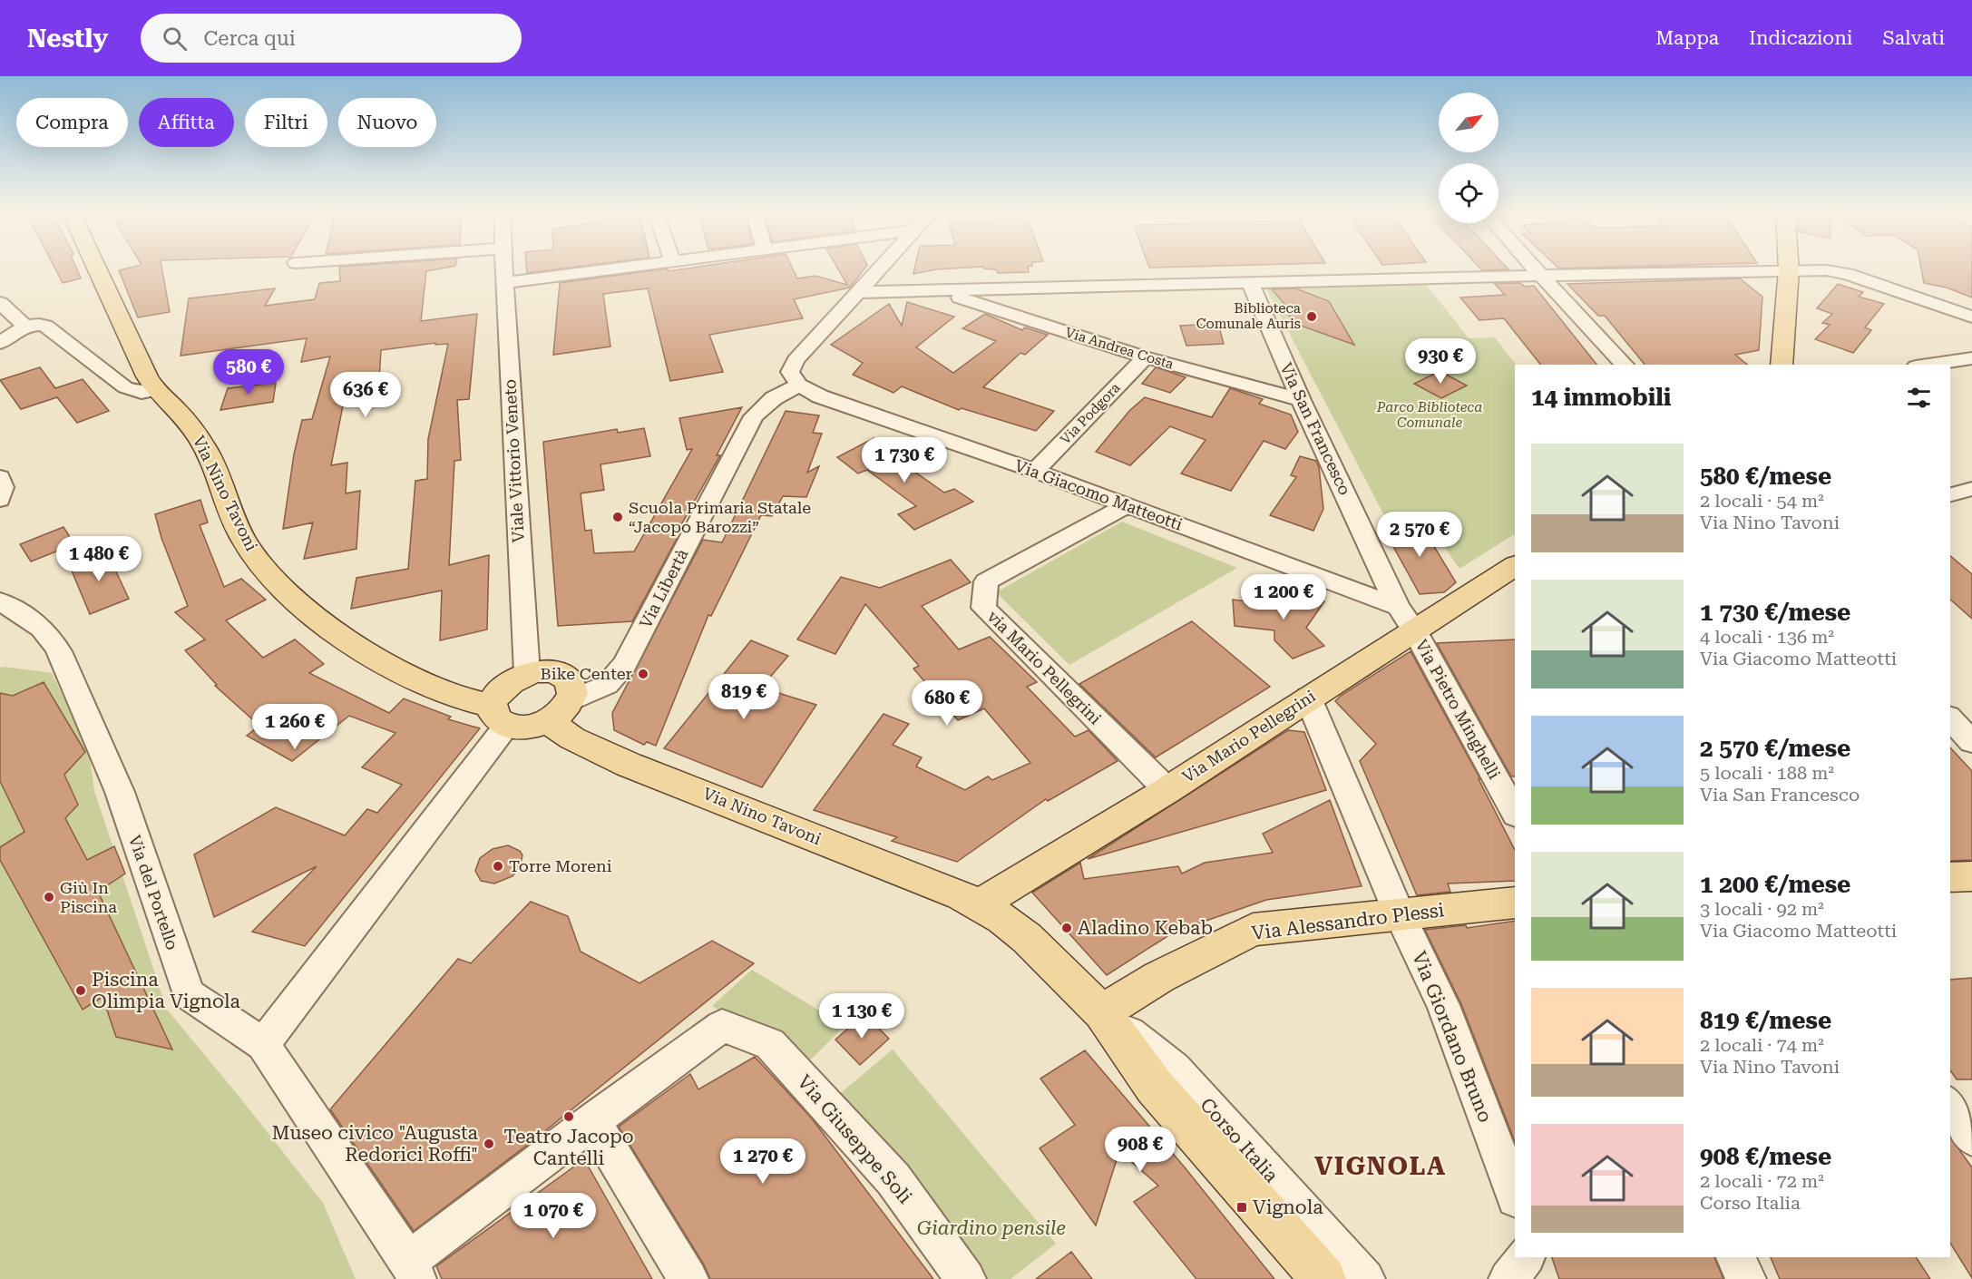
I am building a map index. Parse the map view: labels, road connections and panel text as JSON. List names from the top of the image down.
{
  "streets": {
    "main road": [
      "Via Nino Tavoni",
      "Via Mario Pellegrini",
      "Via Alessandro Plessi",
      "Corso Italia"
    ],
    "street": [
      "Via Andrea Costa",
      "Via Podgora",
      "Via San Francesco",
      "Viale Vittorio Veneto",
      "Via Giacomo Matteotti",
      "Via Libertà",
      "via Mario Pellegrini",
      "Via Pietro Minghelli",
      "Via del Portello",
      "Via Giordano Bruno",
      "Via Giuseppe Soli"
    ]
  },
  "crossings": [
    ["Via Andrea Costa", "Via Podgora"],
    ["Via Andrea Costa", "Via San Francesco"],
    ["Via Podgora", "Via Giacomo Matteotti"],
    ["Via San Francesco", "Via Giacomo Matteotti"],
    ["Via San Francesco", "Via Pietro Minghelli"],
    ["Via San Francesco", "Via Mario Pellegrini"],
    ["Viale Vittorio Veneto", "Via Nino Tavoni"],
    ["Viale Vittorio Veneto", "Via Libertà"],
    ["Via Nino Tavoni", "Via Libertà"],
    ["Via Nino Tavoni", "Via Mario Pellegrini"],
    ["Via Nino Tavoni", "Corso Italia"],
    ["Via Giacomo Matteotti", "Via Libertà"],
    ["Via Giacomo Matteotti", "via Mario Pellegrini"],
    ["Via Giacomo Matteotti", "Via Pietro Minghelli"],
    ["Via Giacomo Matteotti", "Via Mario Pellegrini"],
    ["via Mario Pellegrini", "Via Mario Pellegrini"],
    ["Via Pietro Minghelli", "Via Mario Pellegrini"],
    ["Via Mario Pellegrini", "Via Giordano Bruno"],
    ["Via Mario Pellegrini", "Corso Italia"],
    ["Via Alessandro Plessi", "Via Giordano Bruno"],
    ["Via Alessandro Plessi", "Corso Italia"]
  ],
  "districts": ["VIGNOLA"],
  "parks": ["Parco Biblioteca Comunale", "Giardino pensile"],
  "places": {
    "other": [
      "Biblioteca Comunale Auris",
      "Scuola Primaria Statale “Jacopo Barozzi”",
      "Bike Center",
      "Torre Moreni",
      "Giù In Piscina",
      "Aladino Kebab",
      "Piscina Olimpia Vignola",
      "Teatro Jacopo Cantelli",
      "Museo civico \"Augusta Redorici Roffi\""
    ],
    "transit": ["Vignola"]
  },
  "north": "top right",
  "page": {
    "header": "Nestly",
    "search": "Cerca qui",
    "nav": ["Mappa", "Indicazioni", "Salvati"],
    "chip": [
      "Compra",
      "Affitta",
      "Filtri",
      "Nuovo"
    ],
    "price": [
      "930 €",
      "580 €",
      "636 €",
      "1 730 €",
      "2 570 €",
      "1 480 €",
      "1 200 €",
      "819 €",
      "680 €",
      "1 260 €",
      "1 130 €",
      "908 €",
      "1 270 €",
      "1 070 €"
    ],
    "heading": "14 immobili",
    "list": [
      {
        "name": "580 €/mese",
        "note": "2 locali · 54 m² · Via Nino Tavoni"
      },
      {
        "name": "1 730 €/mese",
        "note": "4 locali · 136 m² · Via Giacomo Matteotti"
      },
      {
        "name": "2 570 €/mese",
        "note": "5 locali · 188 m² · Via San Francesco"
      },
      {
        "name": "1 200 €/mese",
        "note": "3 locali · 92 m² · Via Giacomo Matteotti"
      },
      {
        "name": "819 €/mese",
        "note": "2 locali · 74 m² · Via Nino Tavoni"
      },
      {
        "name": "908 €/mese",
        "note": "2 locali · 72 m² · Corso Italia"
      }
    ]
  }
}
